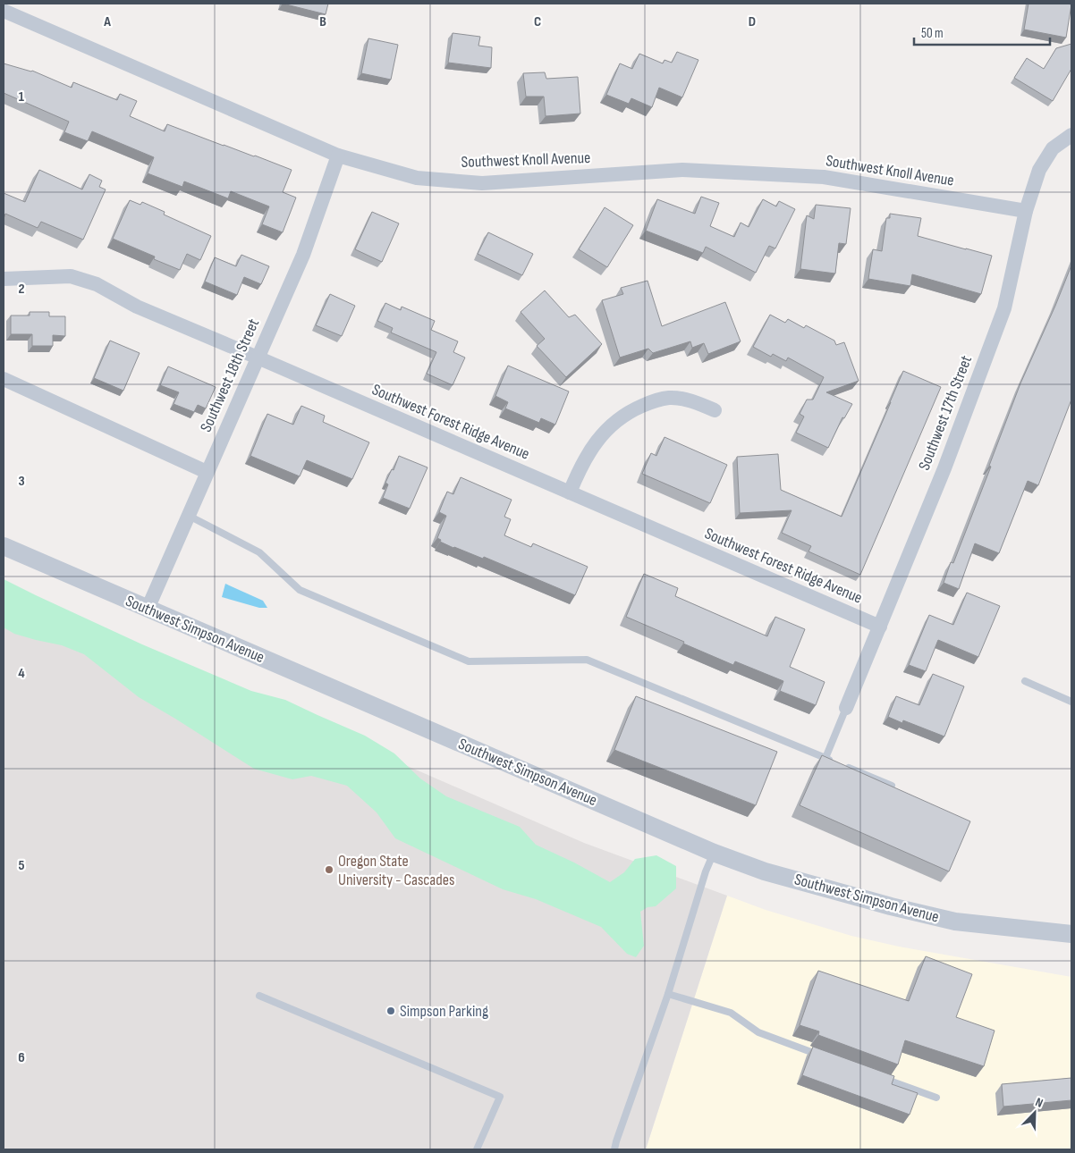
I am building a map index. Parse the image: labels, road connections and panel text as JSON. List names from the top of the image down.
{
  "streets": {
    "street": [
      "Southwest Knoll Avenue",
      "Southwest 18th Street",
      "Southwest 17th Street",
      "Southwest Forest Ridge Avenue",
      "Southwest Simpson Avenue"
    ]
  },
  "crossings": [
    ["Southwest Knoll Avenue", "Southwest 18th Street"],
    ["Southwest Knoll Avenue", "Southwest 17th Street"],
    ["Southwest 18th Street", "Southwest Forest Ridge Avenue"],
    ["Southwest 18th Street", "Southwest Simpson Avenue"],
    ["Southwest 17th Street", "Southwest Forest Ridge Avenue"]
  ],
  "places": ["Oregon State University - Cascades", "Simpson Parking"],
  "scale_bar": "50 m",
  "north": "top right",
  "grid": {
    "columns": [
      "A",
      "B",
      "C",
      "D"
    ],
    "rows": [
      "1",
      "2",
      "3",
      "4",
      "5",
      "6"
    ]
  }
}
